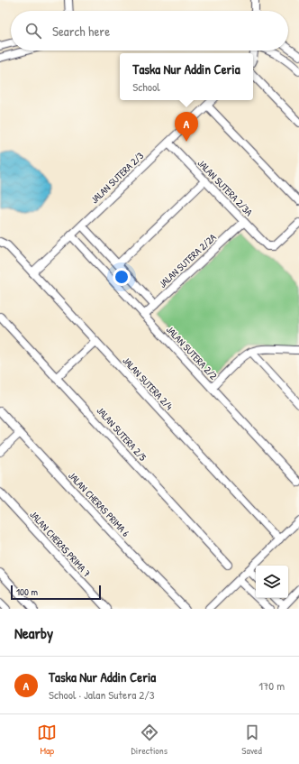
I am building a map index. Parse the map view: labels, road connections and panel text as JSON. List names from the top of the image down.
{
  "streets": {
    "street": [
      "JALAN SUTERA 2/3",
      "JALAN SUTERA 2/3A",
      "JALAN SUTERA 2/2A",
      "JALAN SUTERA 2/2",
      "JALAN SUTERA 2/4",
      "JALAN SUTERA 2/5",
      "JALAN CHERAS PRIMA 6",
      "JALAN CHERAS PRIMA 7"
    ]
  },
  "crossings": [
    ["JALAN SUTERA 2/3", "JALAN SUTERA 2/3A"],
    ["JALAN SUTERA 2/3", "JALAN SUTERA 2/2"],
    ["JALAN SUTERA 2/3", "JALAN SUTERA 2/4"],
    ["JALAN SUTERA 2/3A", "JALAN SUTERA 2/2A"],
    ["JALAN SUTERA 2/2A", "JALAN SUTERA 2/2"]
  ],
  "scale_bar": "100 m",
  "page": {
    "search": "Search here",
    "popup": ["Taska Nur Addin Ceria", "School"],
    "pins": "A",
    "scale": "100 m",
    "heading": "Nearby",
    "list": [
      {
        "mark": "A",
        "name": "Taska Nur Addin Ceria",
        "note": "School · Jalan Sutera 2/3",
        "value": "170 m"
      }
    ],
    "nav": ["Map", "Directions", "Saved"]
  }
}
